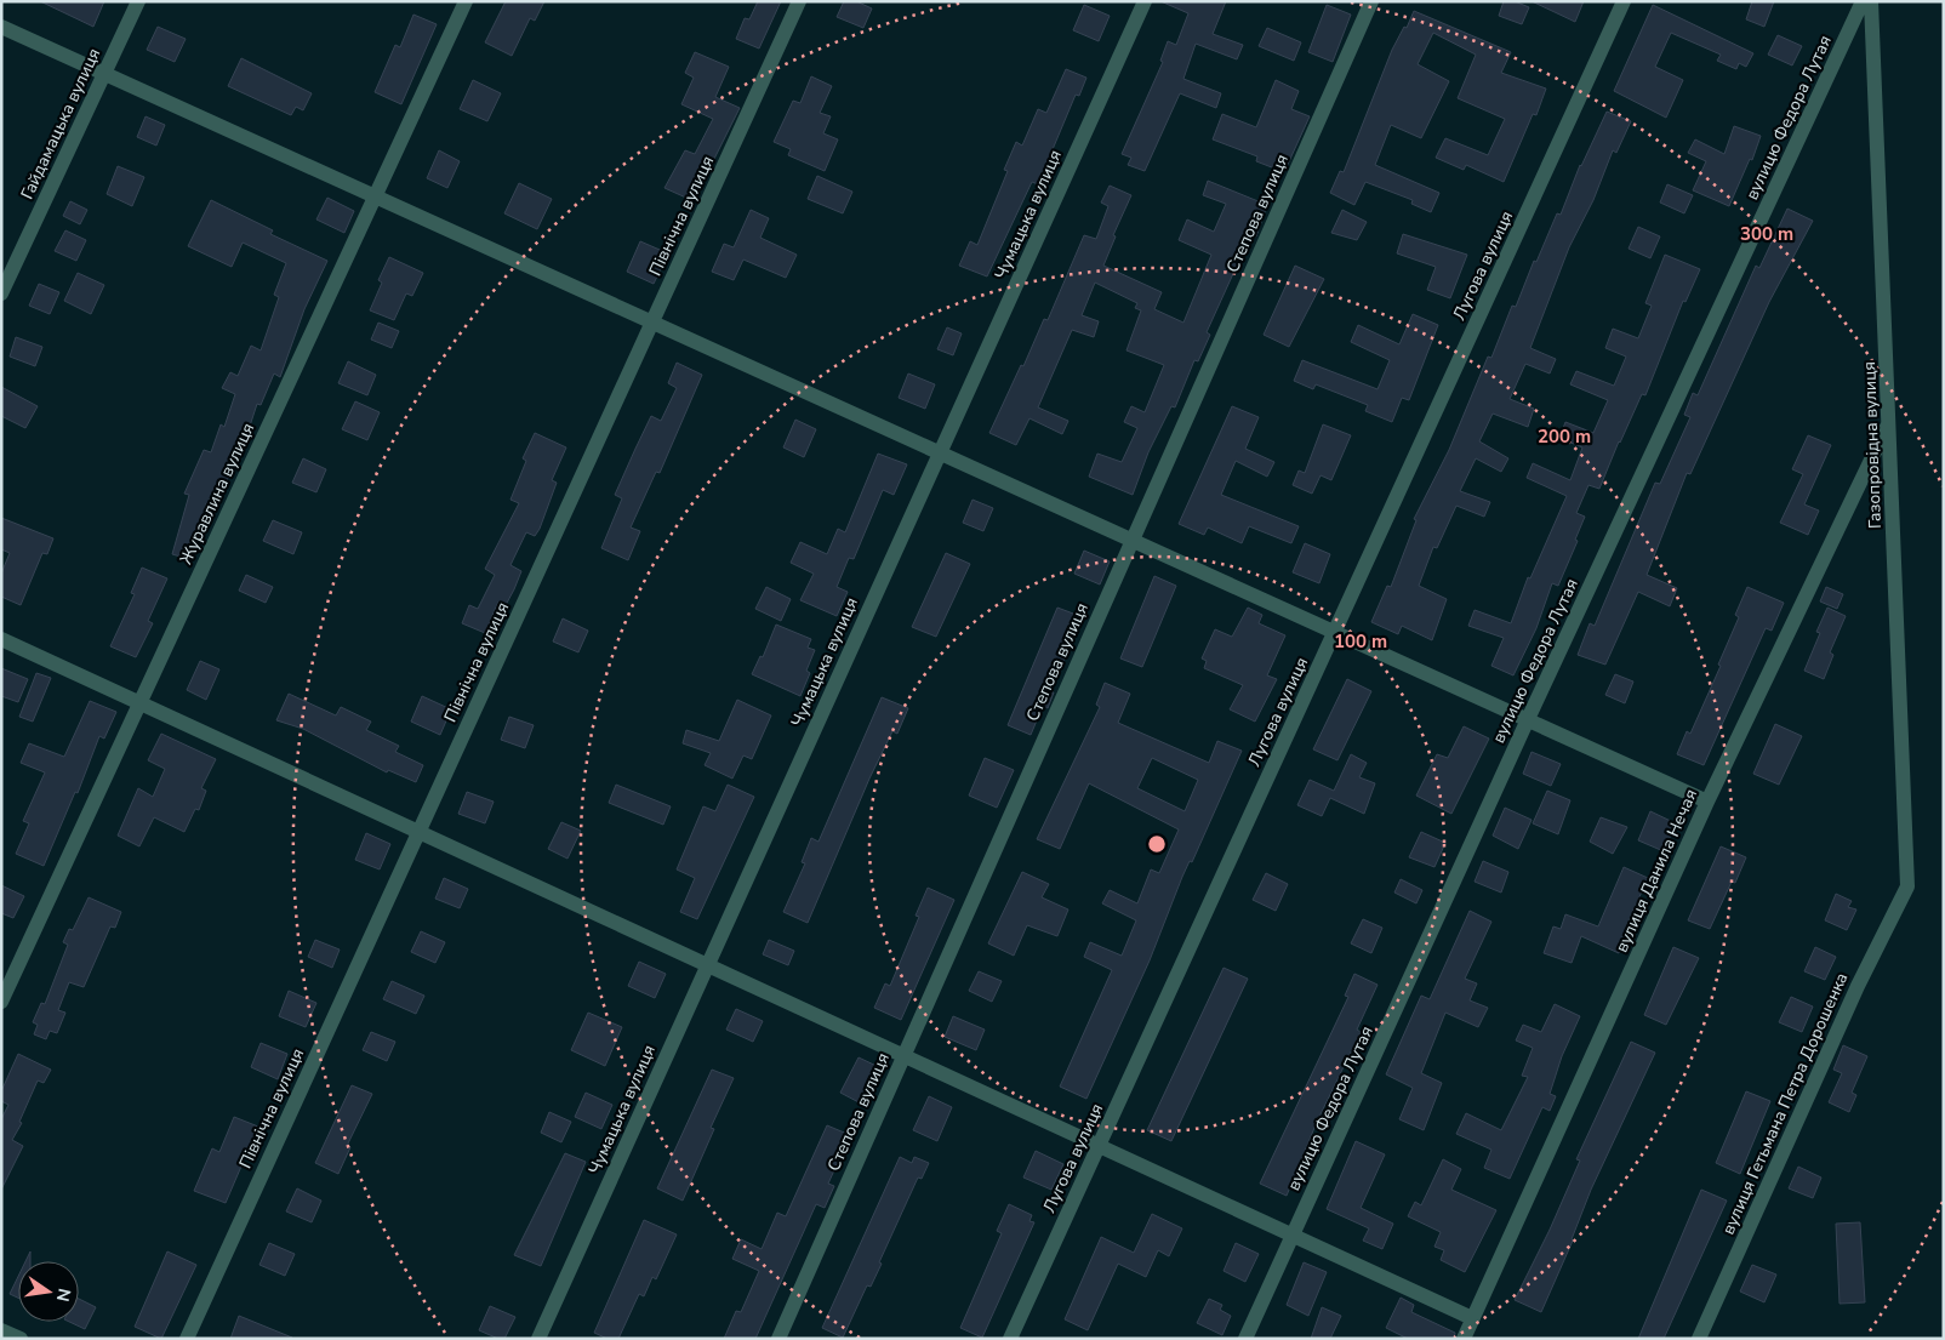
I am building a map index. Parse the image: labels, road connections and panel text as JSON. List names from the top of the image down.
{
  "streets": {
    "street": [
      "вулицю Федора Лутая",
      "Гайдамацька вулиця",
      "Степова вулиця",
      "Чумацька вулиця",
      "Північна вулиця",
      "Лугова вулиця",
      "Газопровідна вулиця",
      "Журавлина вулиця",
      "вулиця Данила Нечая",
      "вулиця Гетьмана Петра Дорошенка"
    ]
  },
  "crossings": [
    ["Газопровідна вулиця", "вулиця Данила Нечая"],
    ["Газопровідна вулиця", "вулиця Гетьмана Петра Дорошенка"]
  ],
  "north": "right",
  "rings": ["300 m", "200 m", "100 m"]
}
